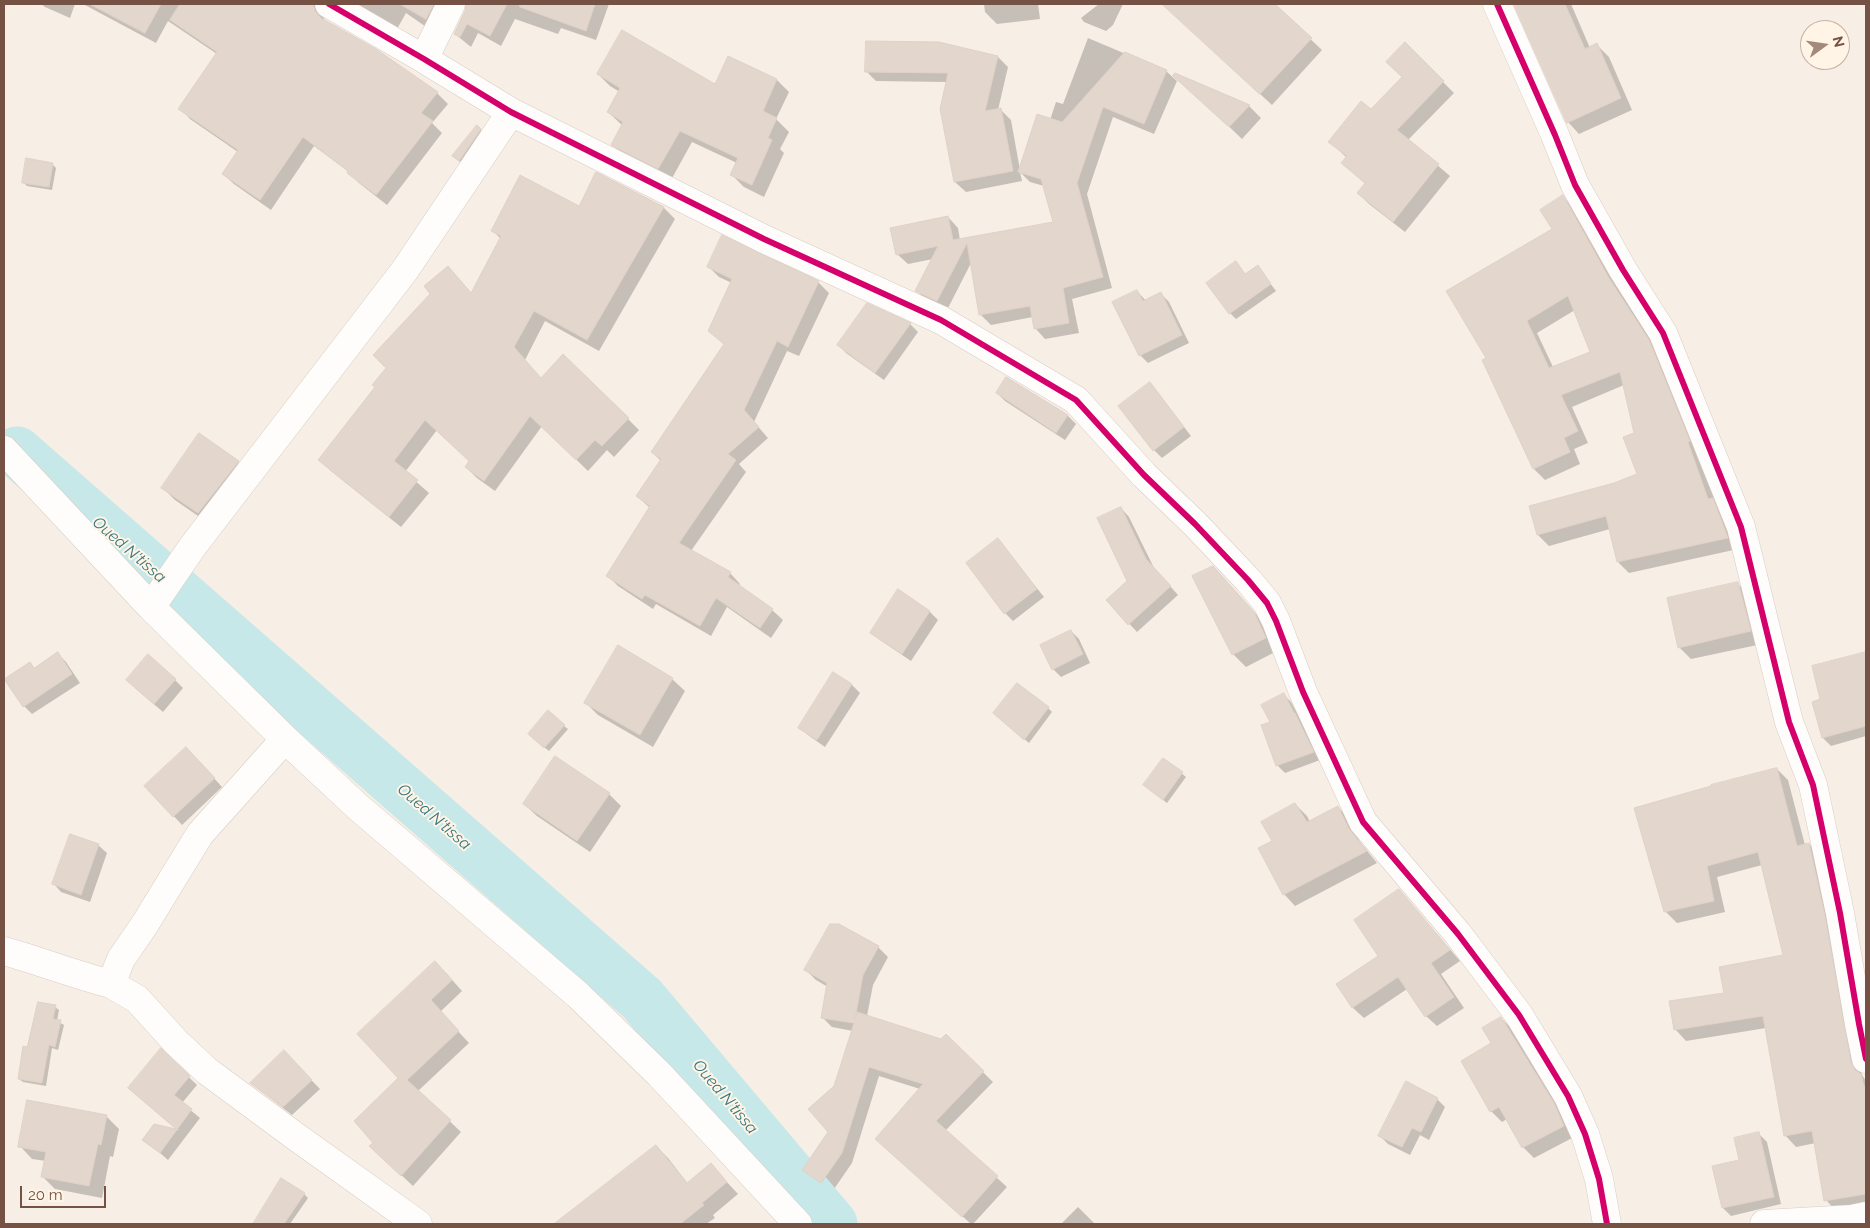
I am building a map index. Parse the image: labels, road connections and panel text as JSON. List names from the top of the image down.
{
  "water": ["Oued N'tissa"],
  "scale_bar": "20 m",
  "north": "right"
}
